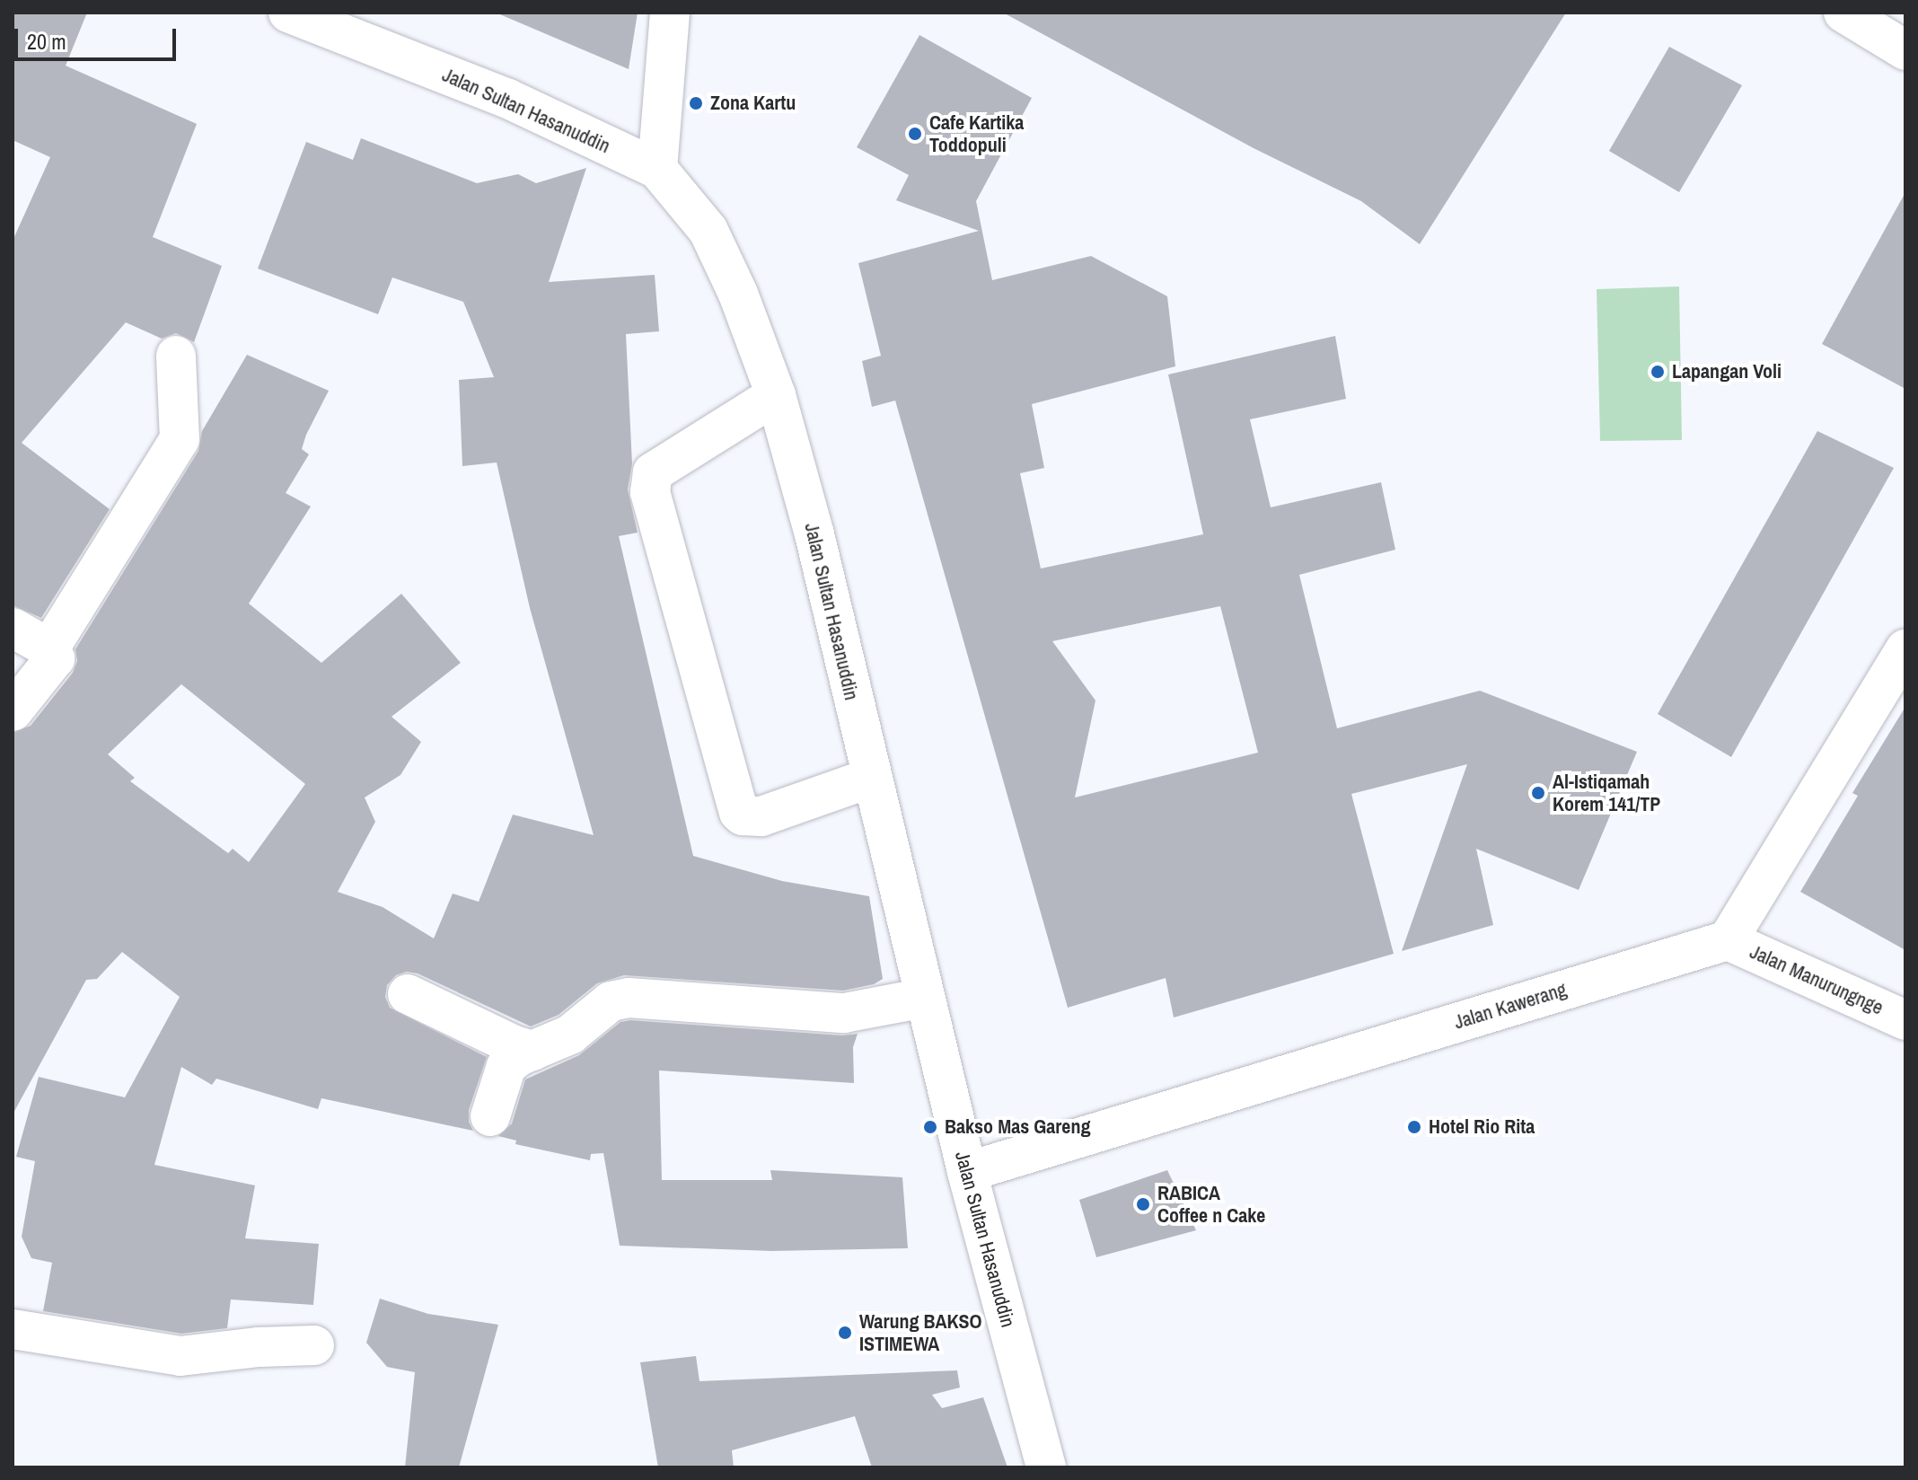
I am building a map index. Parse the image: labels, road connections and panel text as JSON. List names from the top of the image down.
{
  "streets": {
    "street": ["Jalan Sultan Hasanuddin", "Jalan Manurungnge", "Jalan Kawerang"]
  },
  "crossings": [
    ["Jalan Sultan Hasanuddin", "Jalan Kawerang"],
    ["Jalan Manurungnge", "Jalan Kawerang"]
  ],
  "places": [
    "Zona Kartu",
    "Cafe Kartika Toddopuli",
    "Lapangan Voli",
    "Al-Istiqamah Korem 141/TP",
    "Bakso Mas Gareng",
    "Hotel Rio Rita",
    "RABICA Coffee n Cake",
    "Warung BAKSO ISTIMEWA"
  ],
  "scale_bar": "20 m"
}
